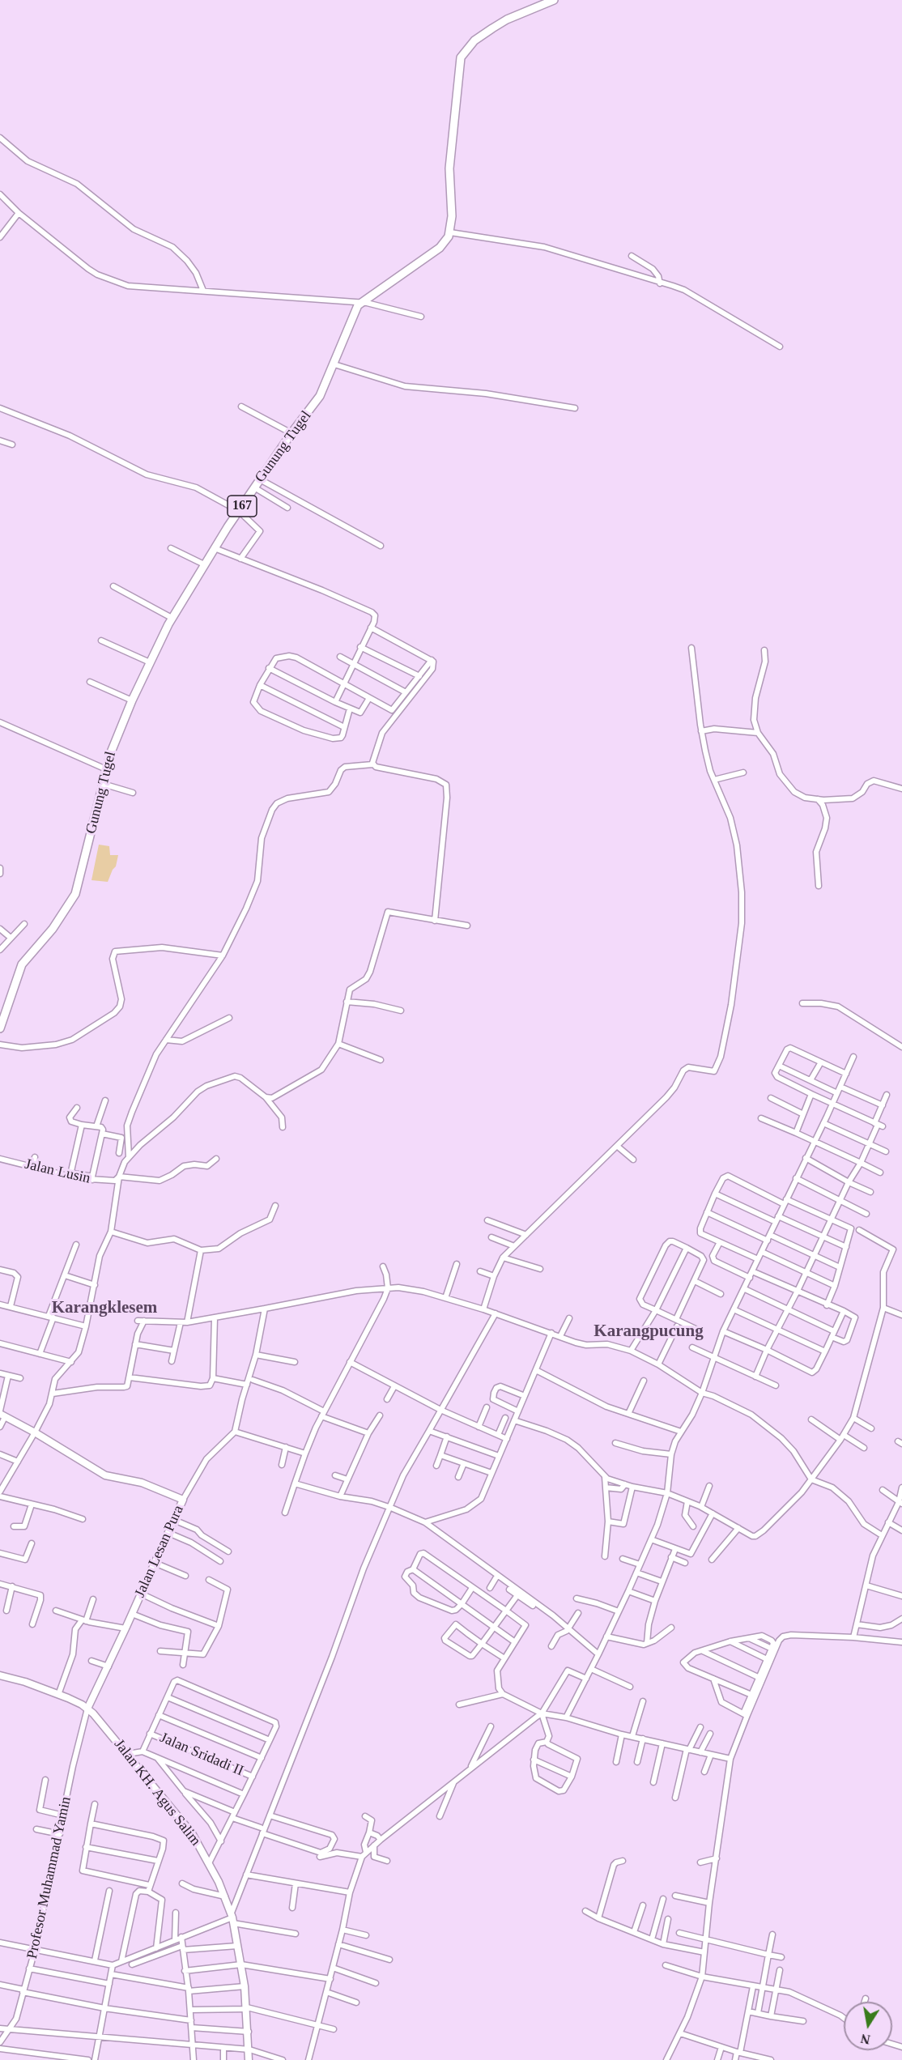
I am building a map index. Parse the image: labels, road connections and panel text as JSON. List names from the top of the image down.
{
  "streets": {
    "main road": [
      "Gunung Tugel",
      "167",
      "Jalan Lesan Pura",
      "Jalan KH. Agus Salim"
    ],
    "street": ["Jalan Lusin", "Jalan Sridadi II", "Profesor Muhammad Yamin"]
  },
  "crossings": [
    ["Jalan Lesan Pura", "Jalan KH. Agus Salim"],
    ["Jalan Lesan Pura", "Profesor Muhammad Yamin"],
    ["Jalan KH. Agus Salim", "Profesor Muhammad Yamin"]
  ],
  "districts": ["Karangklesem", "Karangpucung"],
  "north": "bottom"
}
